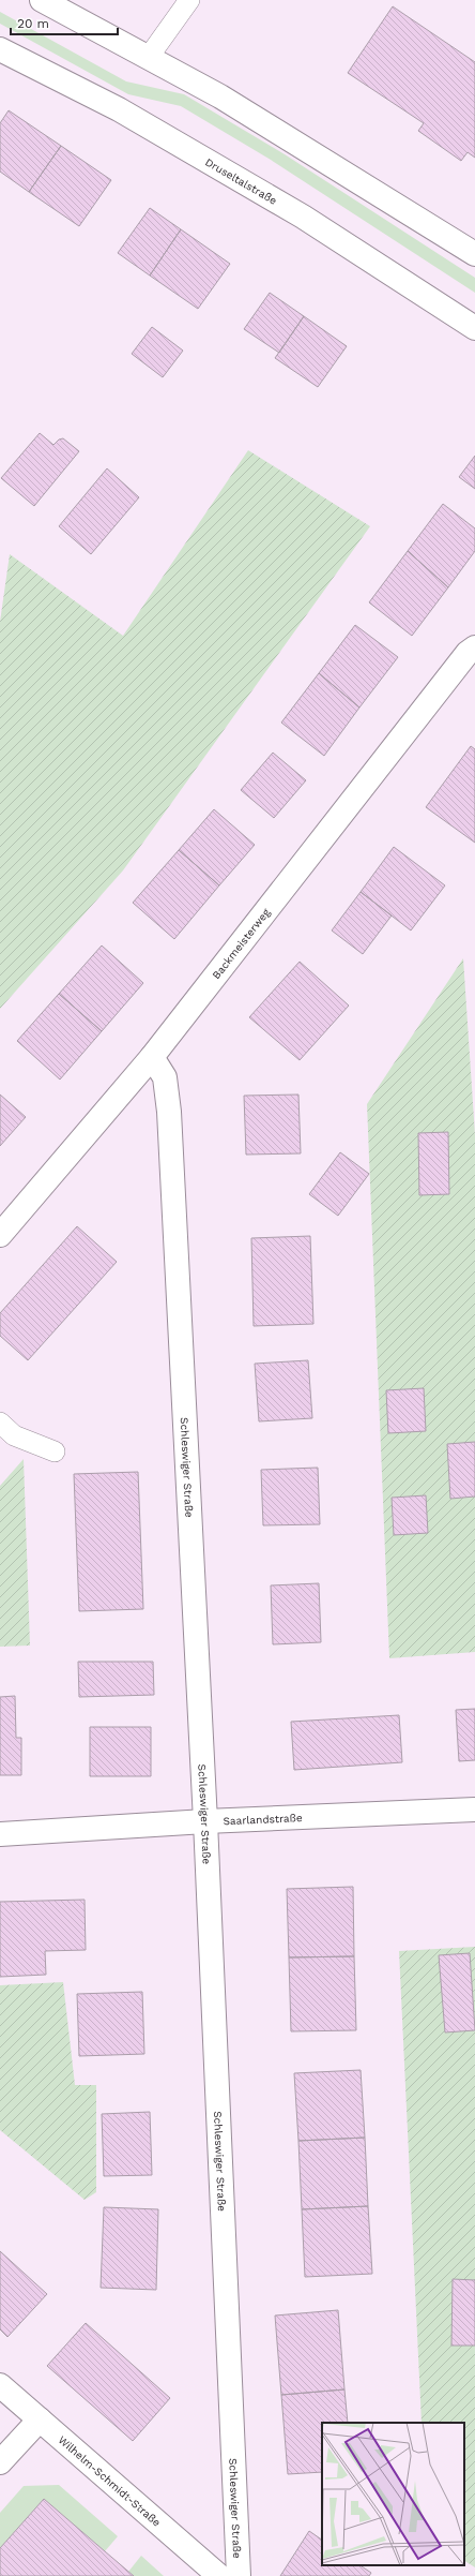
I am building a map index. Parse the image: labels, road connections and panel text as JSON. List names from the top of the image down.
{
  "streets": {
    "street": [
      "Druseltalstraße",
      "Backmeisterweg",
      "Schleswiger Straße",
      "Saarlandstraße",
      "Wilhelm-Schmidt-Straße"
    ]
  },
  "crossings": [
    ["Backmeisterweg", "Schleswiger Straße"],
    ["Schleswiger Straße", "Saarlandstraße"]
  ],
  "scale_bar": "20 m"
}
